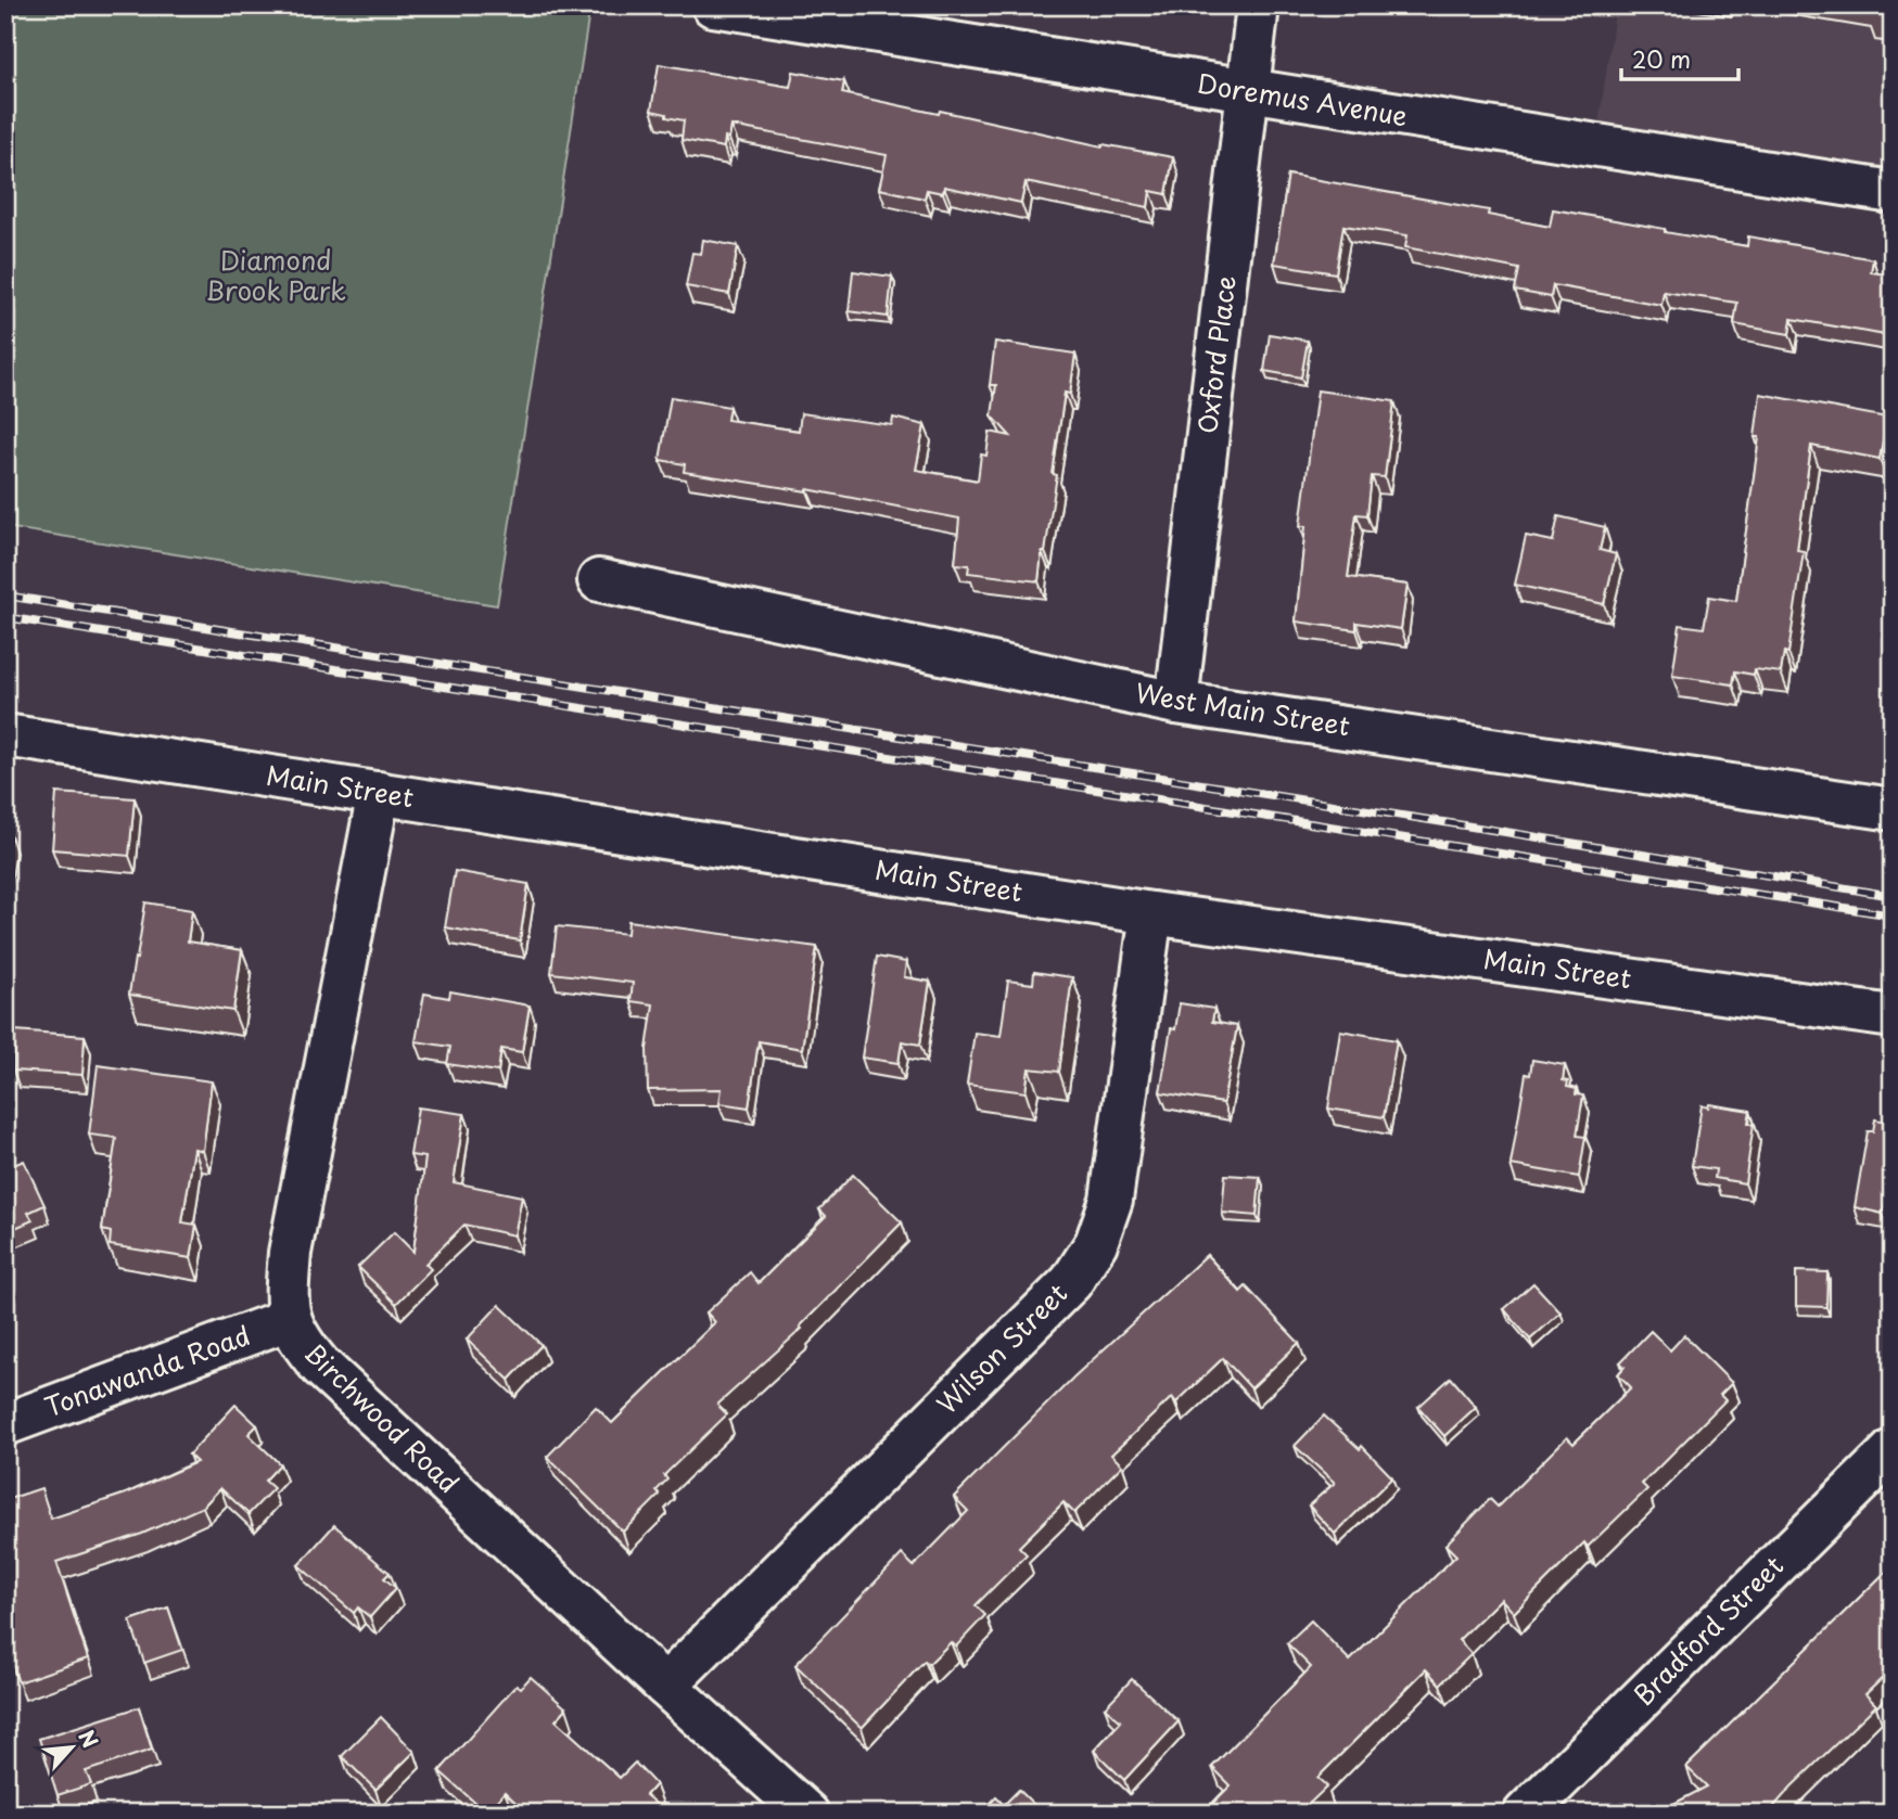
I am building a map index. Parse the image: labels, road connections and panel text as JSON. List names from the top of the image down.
{
  "streets": {
    "street": [
      "Doremus Avenue",
      "Oxford Place",
      "West Main Street",
      "Main Street",
      "Wilson Street",
      "Tonawanda Road",
      "Birchwood Road",
      "Bradford Street"
    ]
  },
  "crossings": [
    ["Doremus Avenue", "Oxford Place"],
    ["Oxford Place", "West Main Street"],
    ["Main Street", "Wilson Street"],
    ["Main Street", "Birchwood Road"],
    ["Wilson Street", "Birchwood Road"],
    ["Tonawanda Road", "Birchwood Road"]
  ],
  "parks": ["Diamond Brook Park"],
  "scale_bar": "20 m",
  "north": "top right"
}
